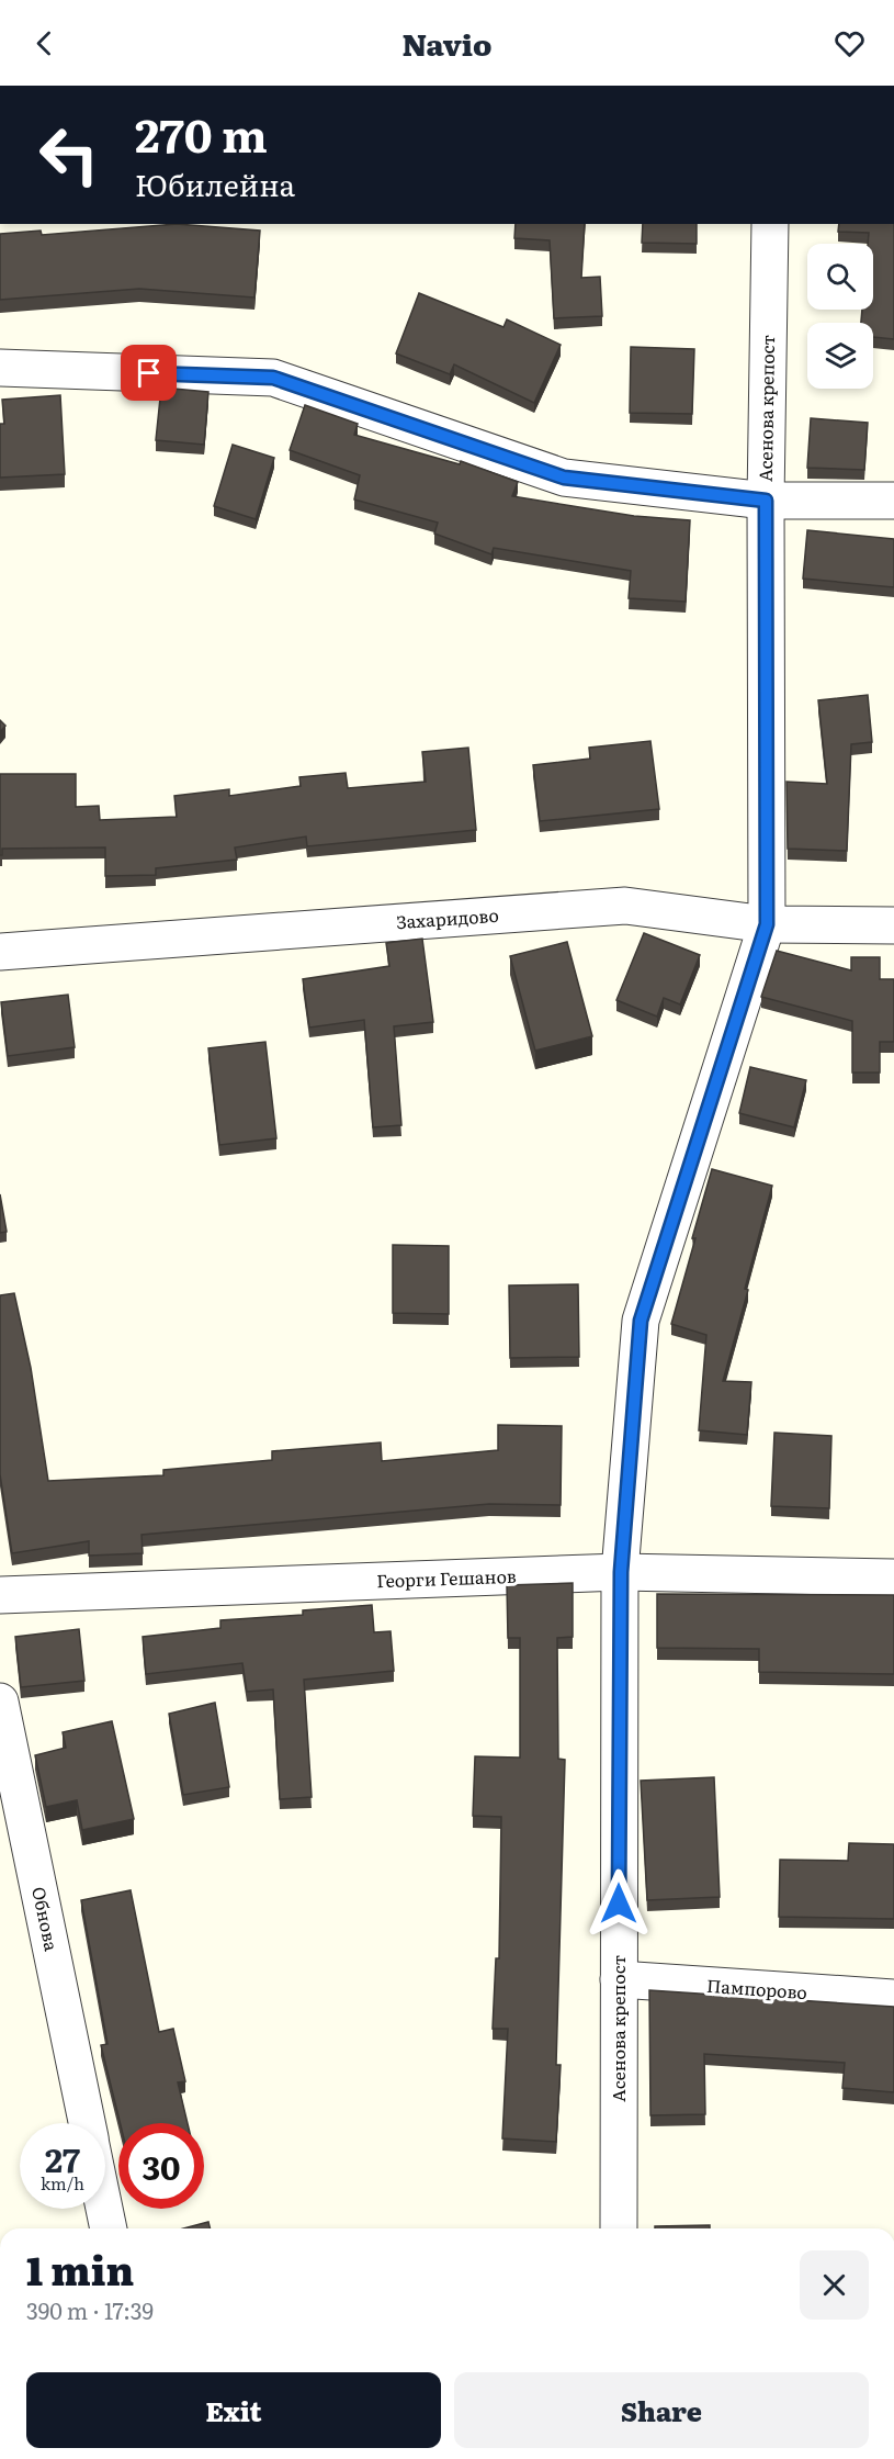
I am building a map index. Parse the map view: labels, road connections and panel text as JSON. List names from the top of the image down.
{
  "streets": {
    "street": [
      "Асенова крепост",
      "Захаридово",
      "Георги Гешанов",
      "Обнова",
      "Пампорово"
    ]
  },
  "crossings": [
    ["Асенова крепост", "Захаридово"],
    ["Асенова крепост", "Георги Гешанов"],
    ["Асенова крепост", "Пампорово"]
  ],
  "page": {
    "header": "Navio",
    "turn": ["270 m", "Юбилейна"],
    "speed": "27 km/h",
    "limit": "30",
    "heading": ["1 min", "390 m · 17:39"],
    "buttons": ["Exit", "Share"]
  }
}
